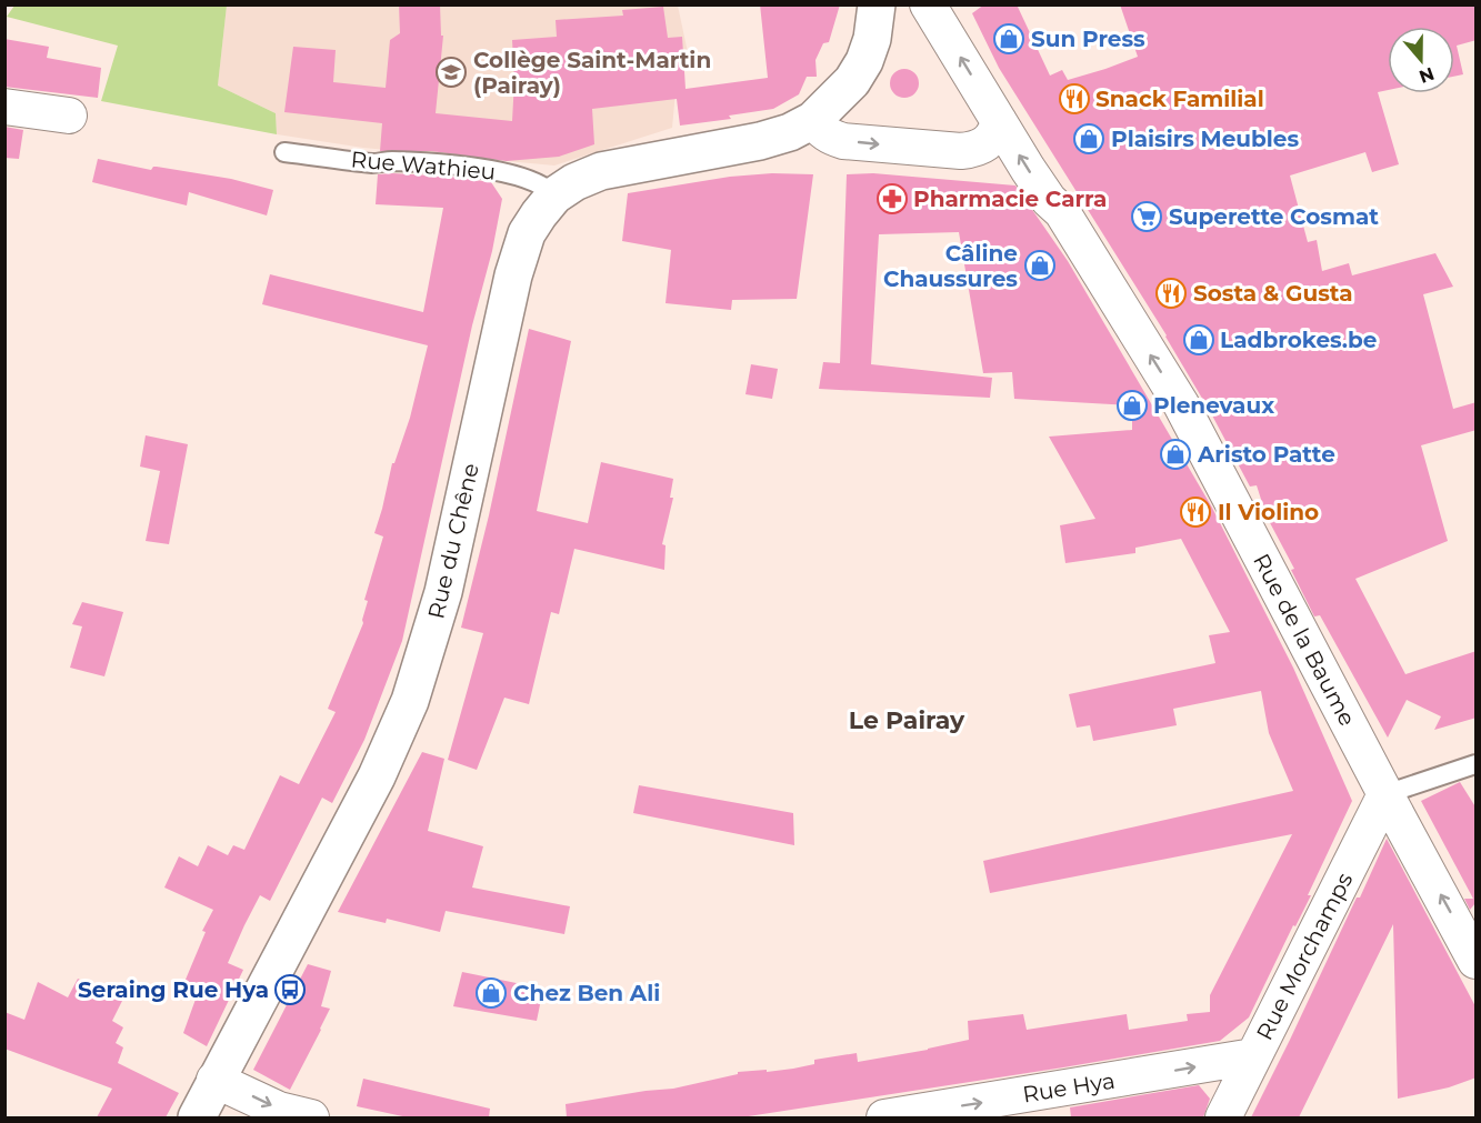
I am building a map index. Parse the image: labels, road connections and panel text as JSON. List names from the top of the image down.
{
  "streets": {
    "main road": ["Rue du Chêne"],
    "street": ["Rue de la Baume", "Rue Morchamps", "Rue Hya"],
    "lane": ["Rue Wathieu"]
  },
  "crossings": [
    ["Rue Wathieu", "Rue du Chêne"],
    ["Rue de la Baume", "Rue Morchamps"],
    ["Rue Morchamps", "Rue Hya"]
  ],
  "one_way": ["Rue de la Baume", "Rue Hya"],
  "districts": ["Le Pairay"],
  "places": {
    "shop": [
      "Sun Press",
      "Plaisirs Meubles",
      "Câline Chaussures",
      "Ladbrokes.be",
      "Plenevaux",
      "Aristo Patte",
      "Chez Ben Ali"
    ],
    "school or university": ["Collège Saint-Martin (Pairay)"],
    "restaurant": ["Snack Familial", "Sosta & Gusta", "Il Violino"],
    "pharmacy": ["Pharmacie Carra"],
    "supermarket": ["Superette Cosmat"],
    "bus stop": ["Seraing Rue Hya"]
  },
  "north": "bottom"
}
